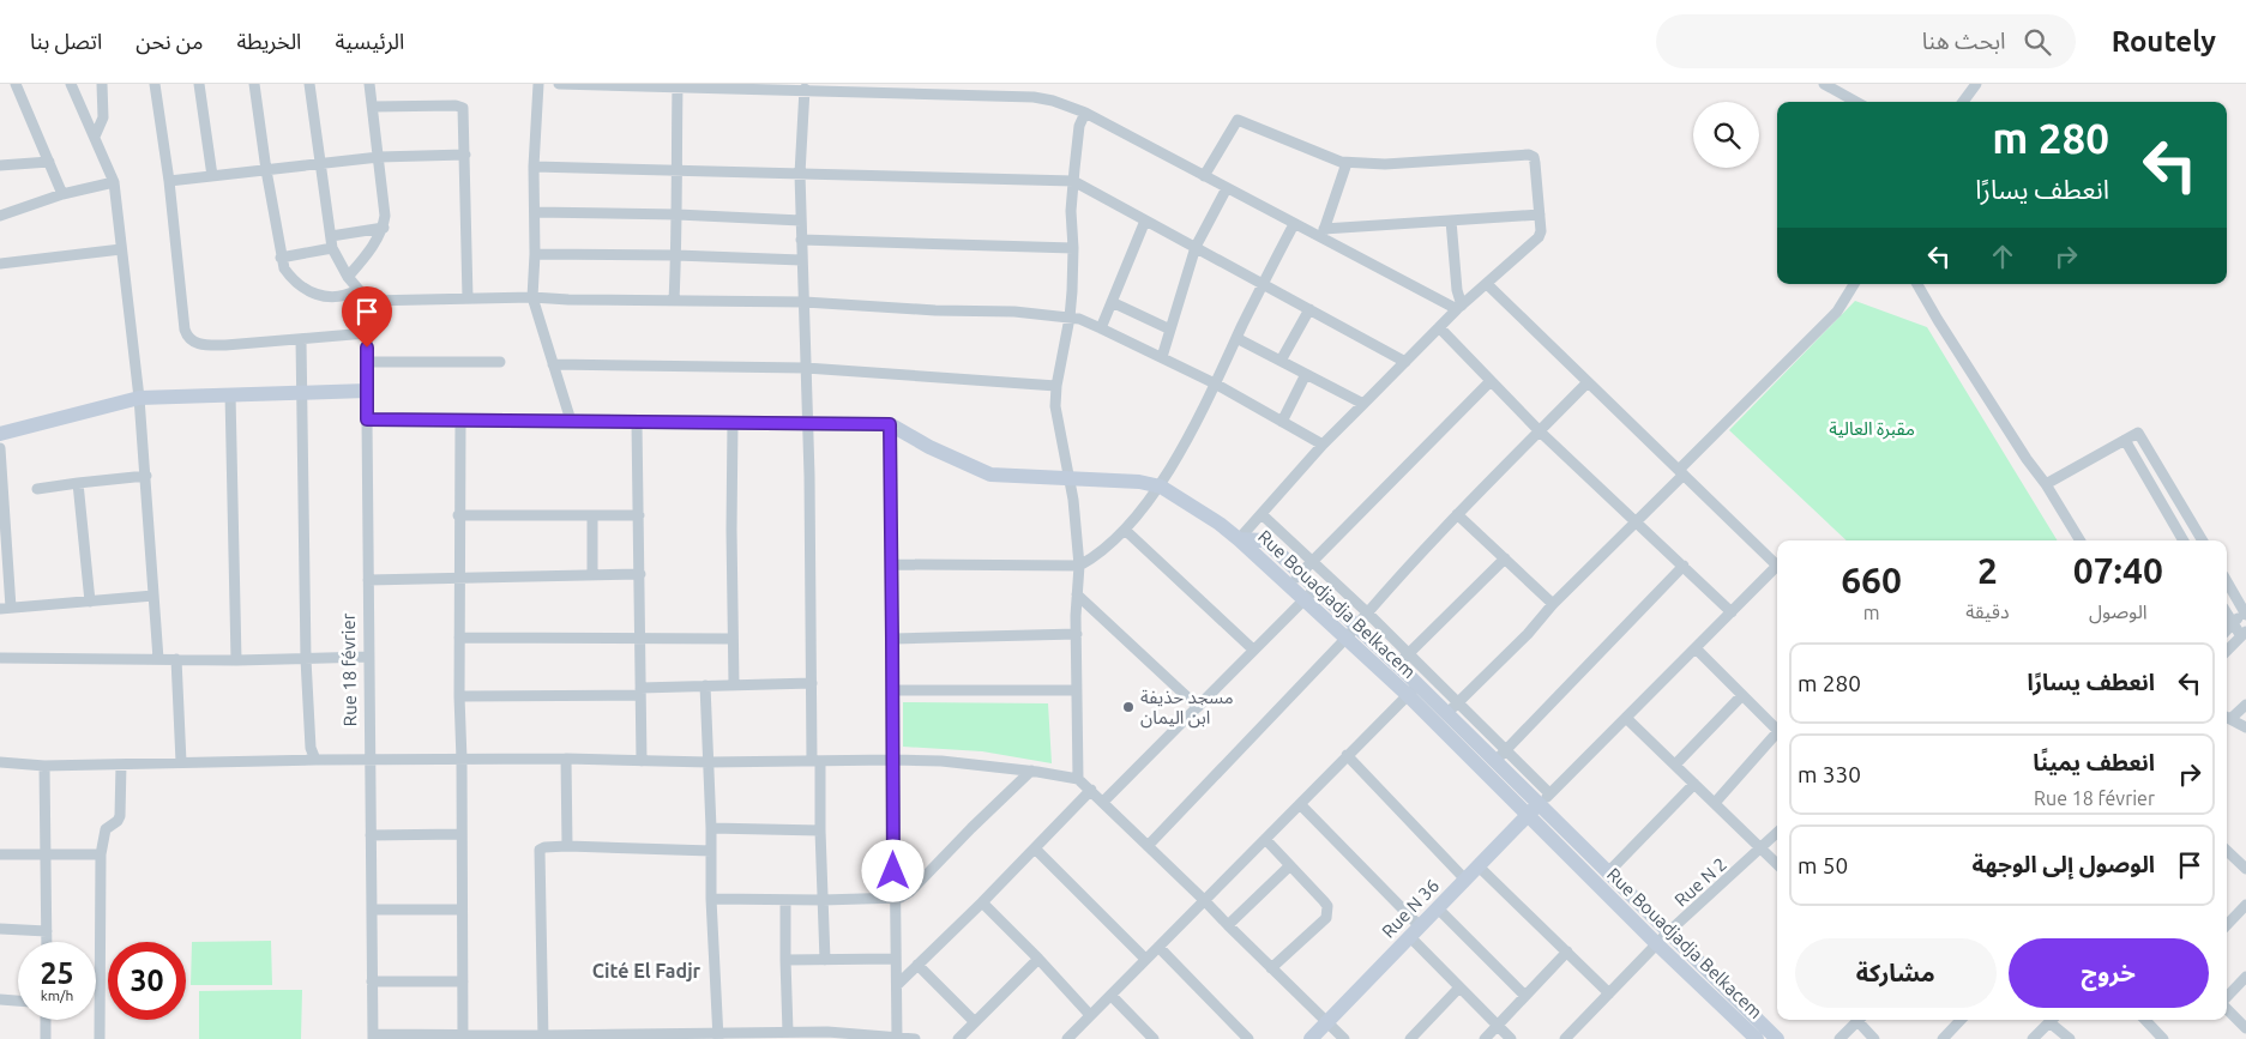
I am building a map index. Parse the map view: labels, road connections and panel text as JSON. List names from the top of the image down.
{
  "streets": {
    "street": [
      "Rue Bouadjadja Belkacem",
      "Rue 18 février",
      "Rue N 2",
      "Rue N 36"
    ]
  },
  "crossings": [
    ["Rue Bouadjadja Belkacem", "Rue N 2"],
    ["Rue Bouadjadja Belkacem", "Rue N 36"]
  ],
  "districts": ["Cité El Fadjr"],
  "parks": ["مقبرة العالية"],
  "places": ["مسجد حذيفة ابن اليمان"],
  "page": {
    "header": "Routely",
    "search": "ابحث هنا",
    "nav": [
      "الرئيسية",
      "الخريطة",
      "من نحن",
      "اتصل بنا"
    ],
    "turn": ["280 m", "انعطف يسارًا"],
    "eta": [
      "07:40",
      "الوصول",
      "2",
      "دقيقة",
      "660",
      "m"
    ],
    "list": [
      {
        "name": "انعطف يسارًا",
        "value": "280 m"
      },
      {
        "name": "انعطف يمينًا",
        "note": "Rue 18 février",
        "value": "330 m"
      },
      {
        "name": "الوصول إلى الوجهة",
        "value": "50 m"
      }
    ],
    "buttons": ["خروج", "مشاركة"],
    "speed": "25 km/h",
    "limit": "30"
  }
}
